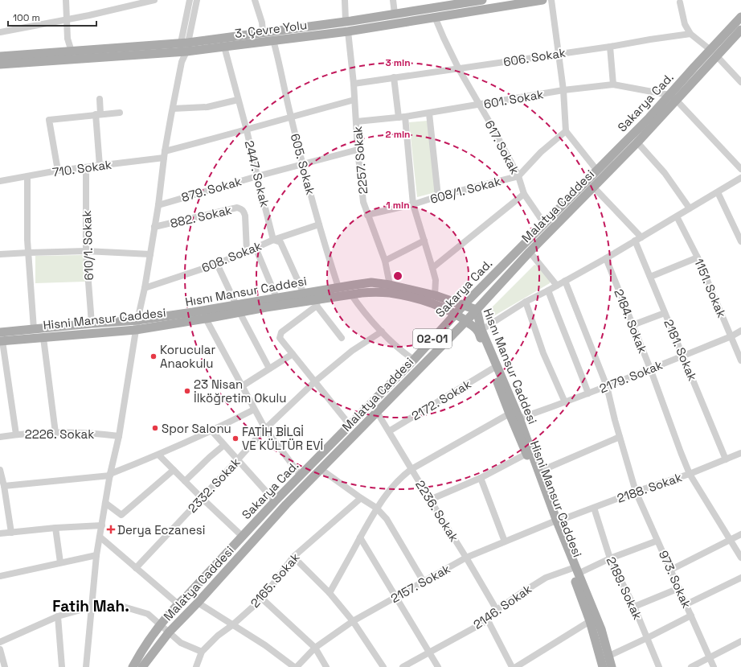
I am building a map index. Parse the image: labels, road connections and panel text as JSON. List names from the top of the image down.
{
  "streets": {
    "main road": [
      "3. Çevre Yolu",
      "Sakarya Cad.",
      "Malatya Caddesi",
      "Hısnı Mansur Caddesi",
      "Hisni Mansur Caddesi",
      "02-01"
    ],
    "street": [
      "606. Sokak",
      "601. Sokak",
      "617. Sokak",
      "2257. Sokak",
      "605. Sokak",
      "710. Sokak",
      "2447. Sokak",
      "879. Sokak",
      "608/1. Sokak",
      "882. Sokak",
      "610/1. Sokak",
      "608. Sokak",
      "1151. Sokak",
      "2184. Sokak",
      "2181. Sokak",
      "2179. Sokak",
      "2172. Sokak",
      "2226. Sokak",
      "2332. Sokak",
      "2188. Sokak",
      "2236. Sokak",
      "973. Sokak",
      "2165. Sokak",
      "2157. Sokak",
      "2189. Sokak",
      "2146. Sokak"
    ]
  },
  "crossings": [
    ["3. Çevre Yolu", "617. Sokak"],
    ["3. Çevre Yolu", "2257. Sokak"],
    ["3. Çevre Yolu", "605. Sokak"],
    ["3. Çevre Yolu", "2447. Sokak"],
    ["606. Sokak", "617. Sokak"],
    ["606. Sokak", "2257. Sokak"],
    ["601. Sokak", "Sakarya Cad."],
    ["601. Sokak", "617. Sokak"],
    ["601. Sokak", "2257. Sokak"],
    ["Sakarya Cad.", "617. Sokak"],
    ["Sakarya Cad.", "Malatya Caddesi"],
    ["Sakarya Cad.", "Hısnı Mansur Caddesi"],
    ["Sakarya Cad.", "Hisni Mansur Caddesi"],
    ["617. Sokak", "608/1. Sokak"],
    ["2257. Sokak", "879. Sokak"],
    ["2257. Sokak", "608/1. Sokak"],
    ["2257. Sokak", "Hısnı Mansur Caddesi"],
    ["605. Sokak", "879. Sokak"],
    ["605. Sokak", "608. Sokak"],
    ["605. Sokak", "Hısnı Mansur Caddesi"],
    ["710. Sokak", "610/1. Sokak"],
    ["2447. Sokak", "879. Sokak"],
    ["2447. Sokak", "608. Sokak"],
    ["Malatya Caddesi", "Hısnı Mansur Caddesi"],
    ["Malatya Caddesi", "Hisni Mansur Caddesi"],
    ["Malatya Caddesi", "2236. Sokak"],
    ["882. Sokak", "608. Sokak"],
    ["610/1. Sokak", "Hısnı Mansur Caddesi"],
    ["1151. Sokak", "2179. Sokak"],
    ["Hısnı Mansur Caddesi", "Hisni Mansur Caddesi"],
    ["Hısnı Mansur Caddesi", "2179. Sokak"],
    ["Hısnı Mansur Caddesi", "2188. Sokak"],
    ["Hısnı Mansur Caddesi", "2157. Sokak"],
    ["Hisni Mansur Caddesi", "2172. Sokak"],
    ["Hisni Mansur Caddesi", "2188. Sokak"],
    ["Hisni Mansur Caddesi", "2157. Sokak"],
    ["Hisni Mansur Caddesi", "2146. Sokak"],
    ["2184. Sokak", "2179. Sokak"],
    ["2184. Sokak", "2188. Sokak"],
    ["2181. Sokak", "2179. Sokak"],
    ["2181. Sokak", "2188. Sokak"],
    ["2179. Sokak", "973. Sokak"],
    ["2172. Sokak", "2236. Sokak"],
    ["2188. Sokak", "973. Sokak"],
    ["2188. Sokak", "2157. Sokak"],
    ["2188. Sokak", "2189. Sokak"],
    ["2236. Sokak", "2157. Sokak"],
    ["2236. Sokak", "2146. Sokak"],
    ["973. Sokak", "2146. Sokak"],
    ["2189. Sokak", "2146. Sokak"]
  ],
  "districts": ["Fatih Mah."],
  "places": {
    "other": [
      "Korucular Anaokulu",
      "23 Nisan İlköğretim Okulu",
      "Spor Salonu",
      "FATİH BİLGİ VE KÜLTÜR EVİ"
    ],
    "health": ["Derya Eczanesi"]
  },
  "scale_bar": "100 m",
  "rings": ["3 min", "2 min", "1 min"]
}
